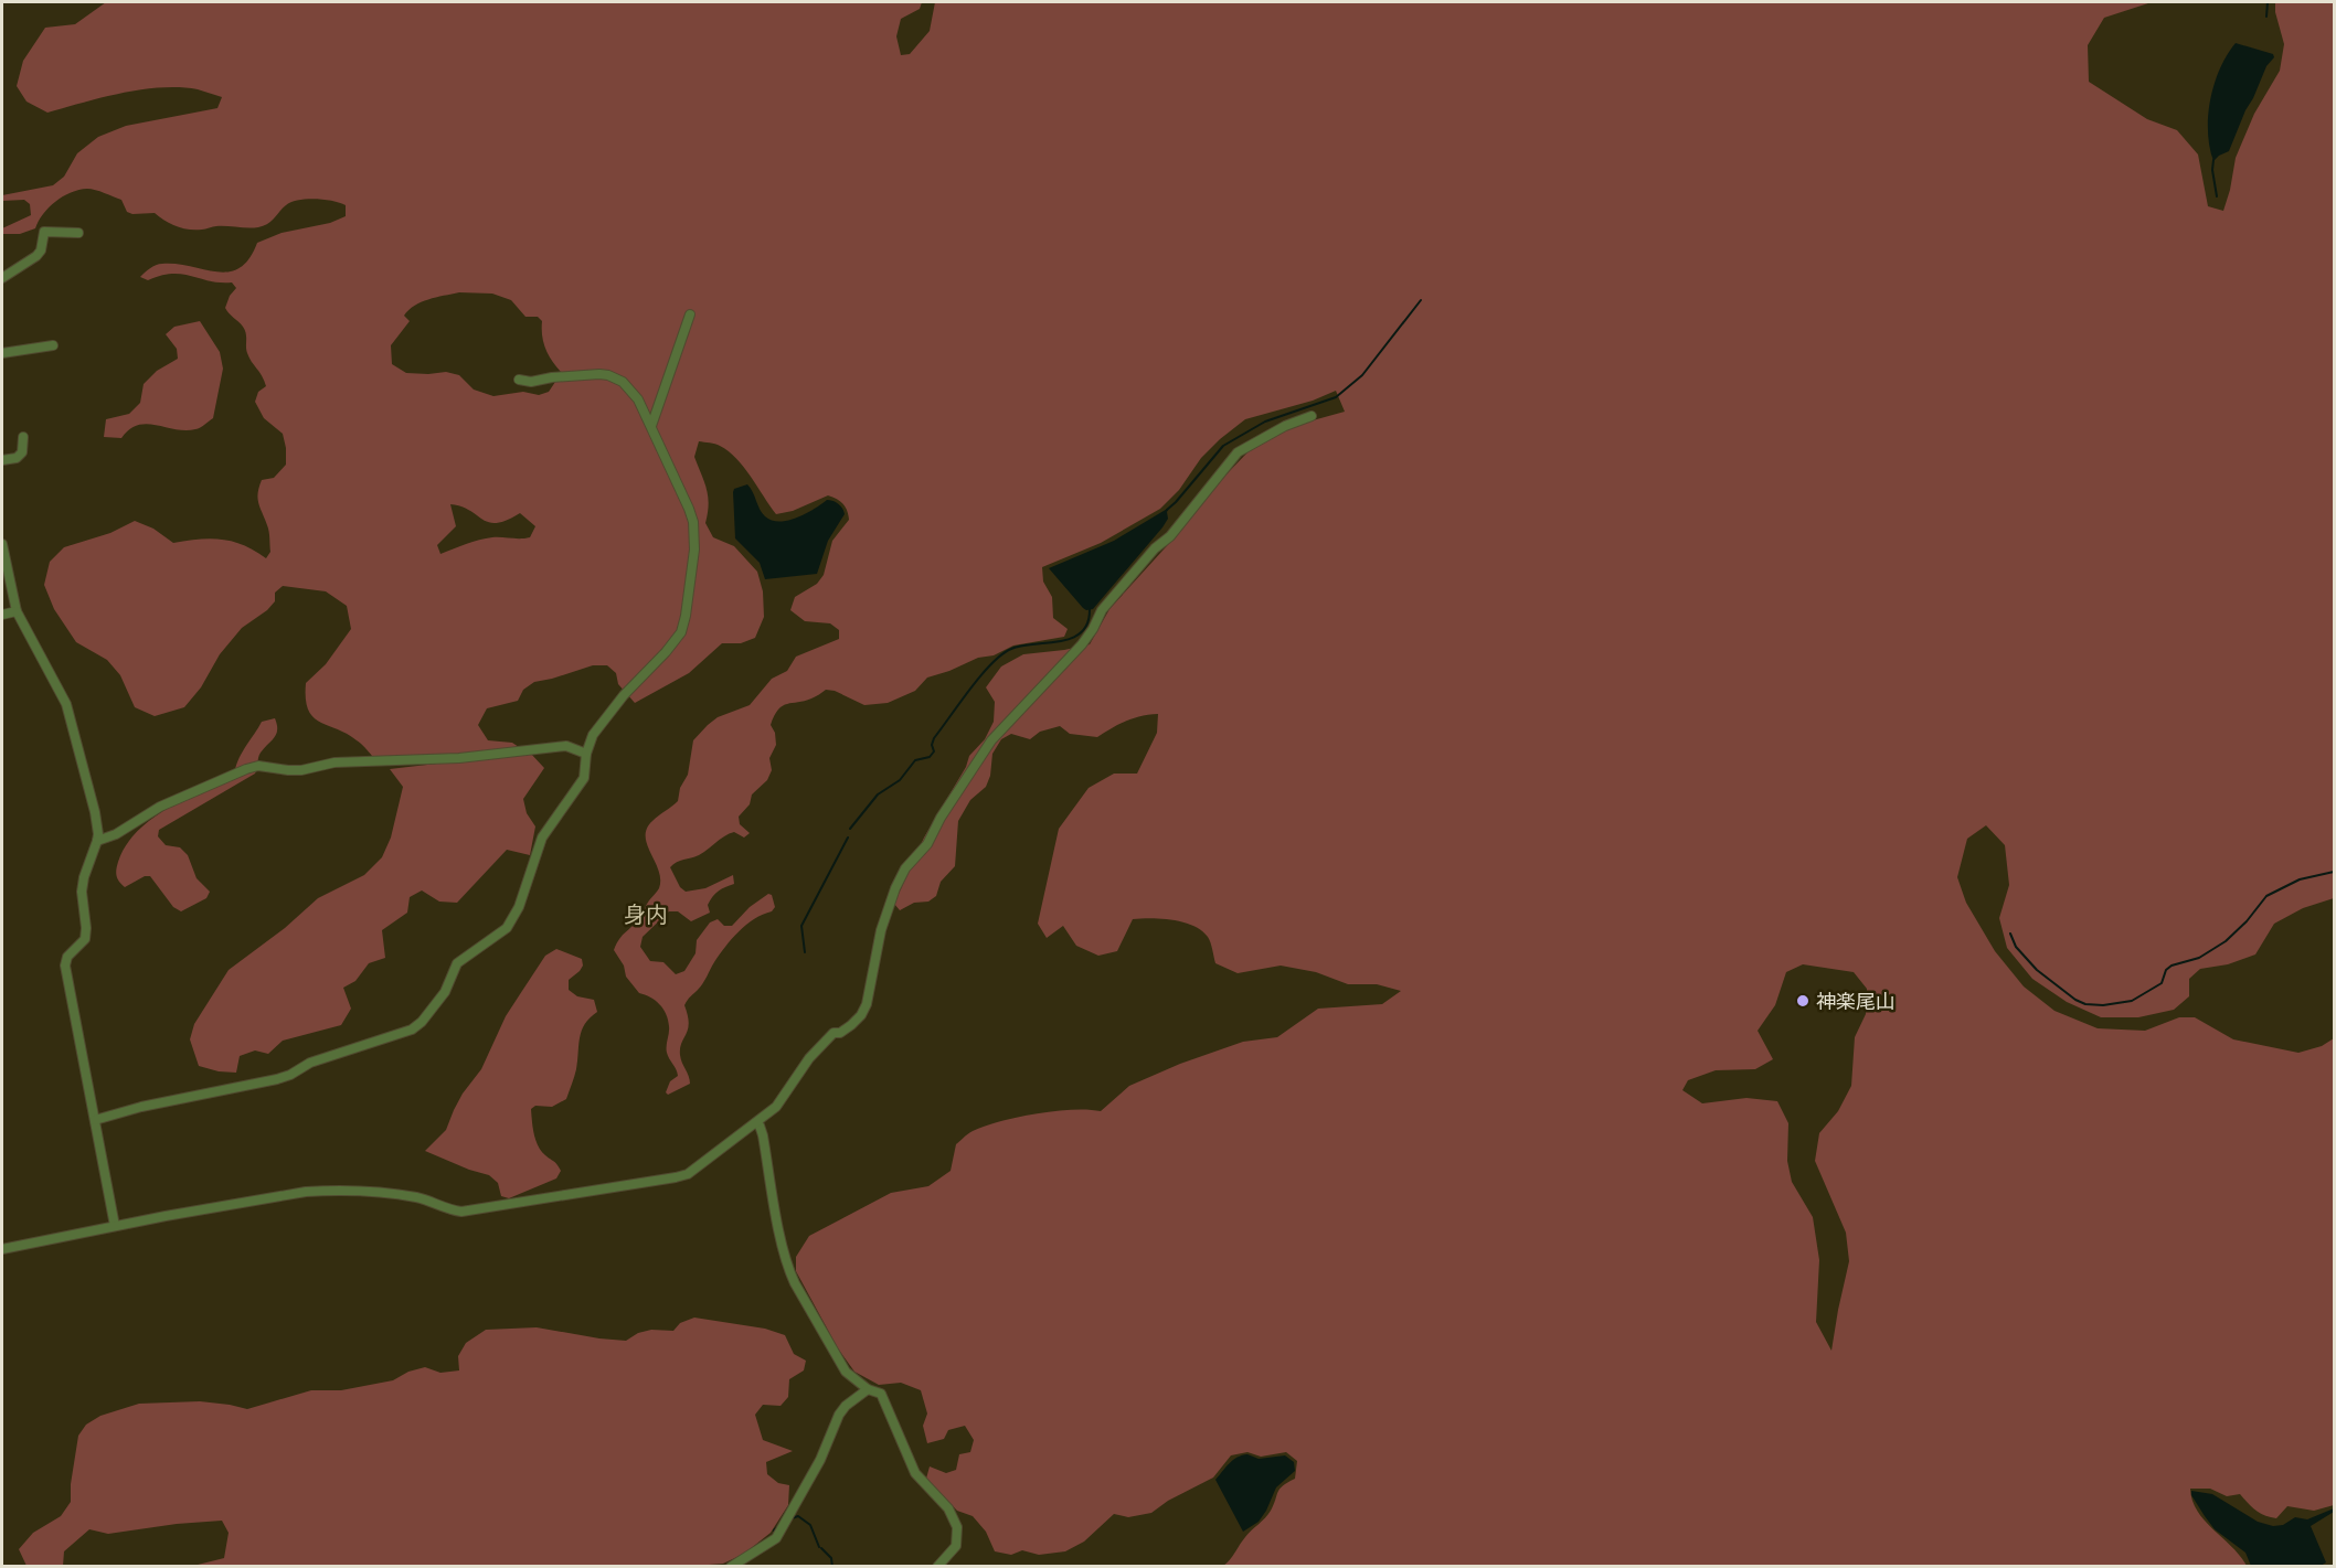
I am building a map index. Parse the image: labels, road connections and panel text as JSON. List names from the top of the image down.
{
  "districts": ["身内"],
  "places": ["神楽尾山"]
}
